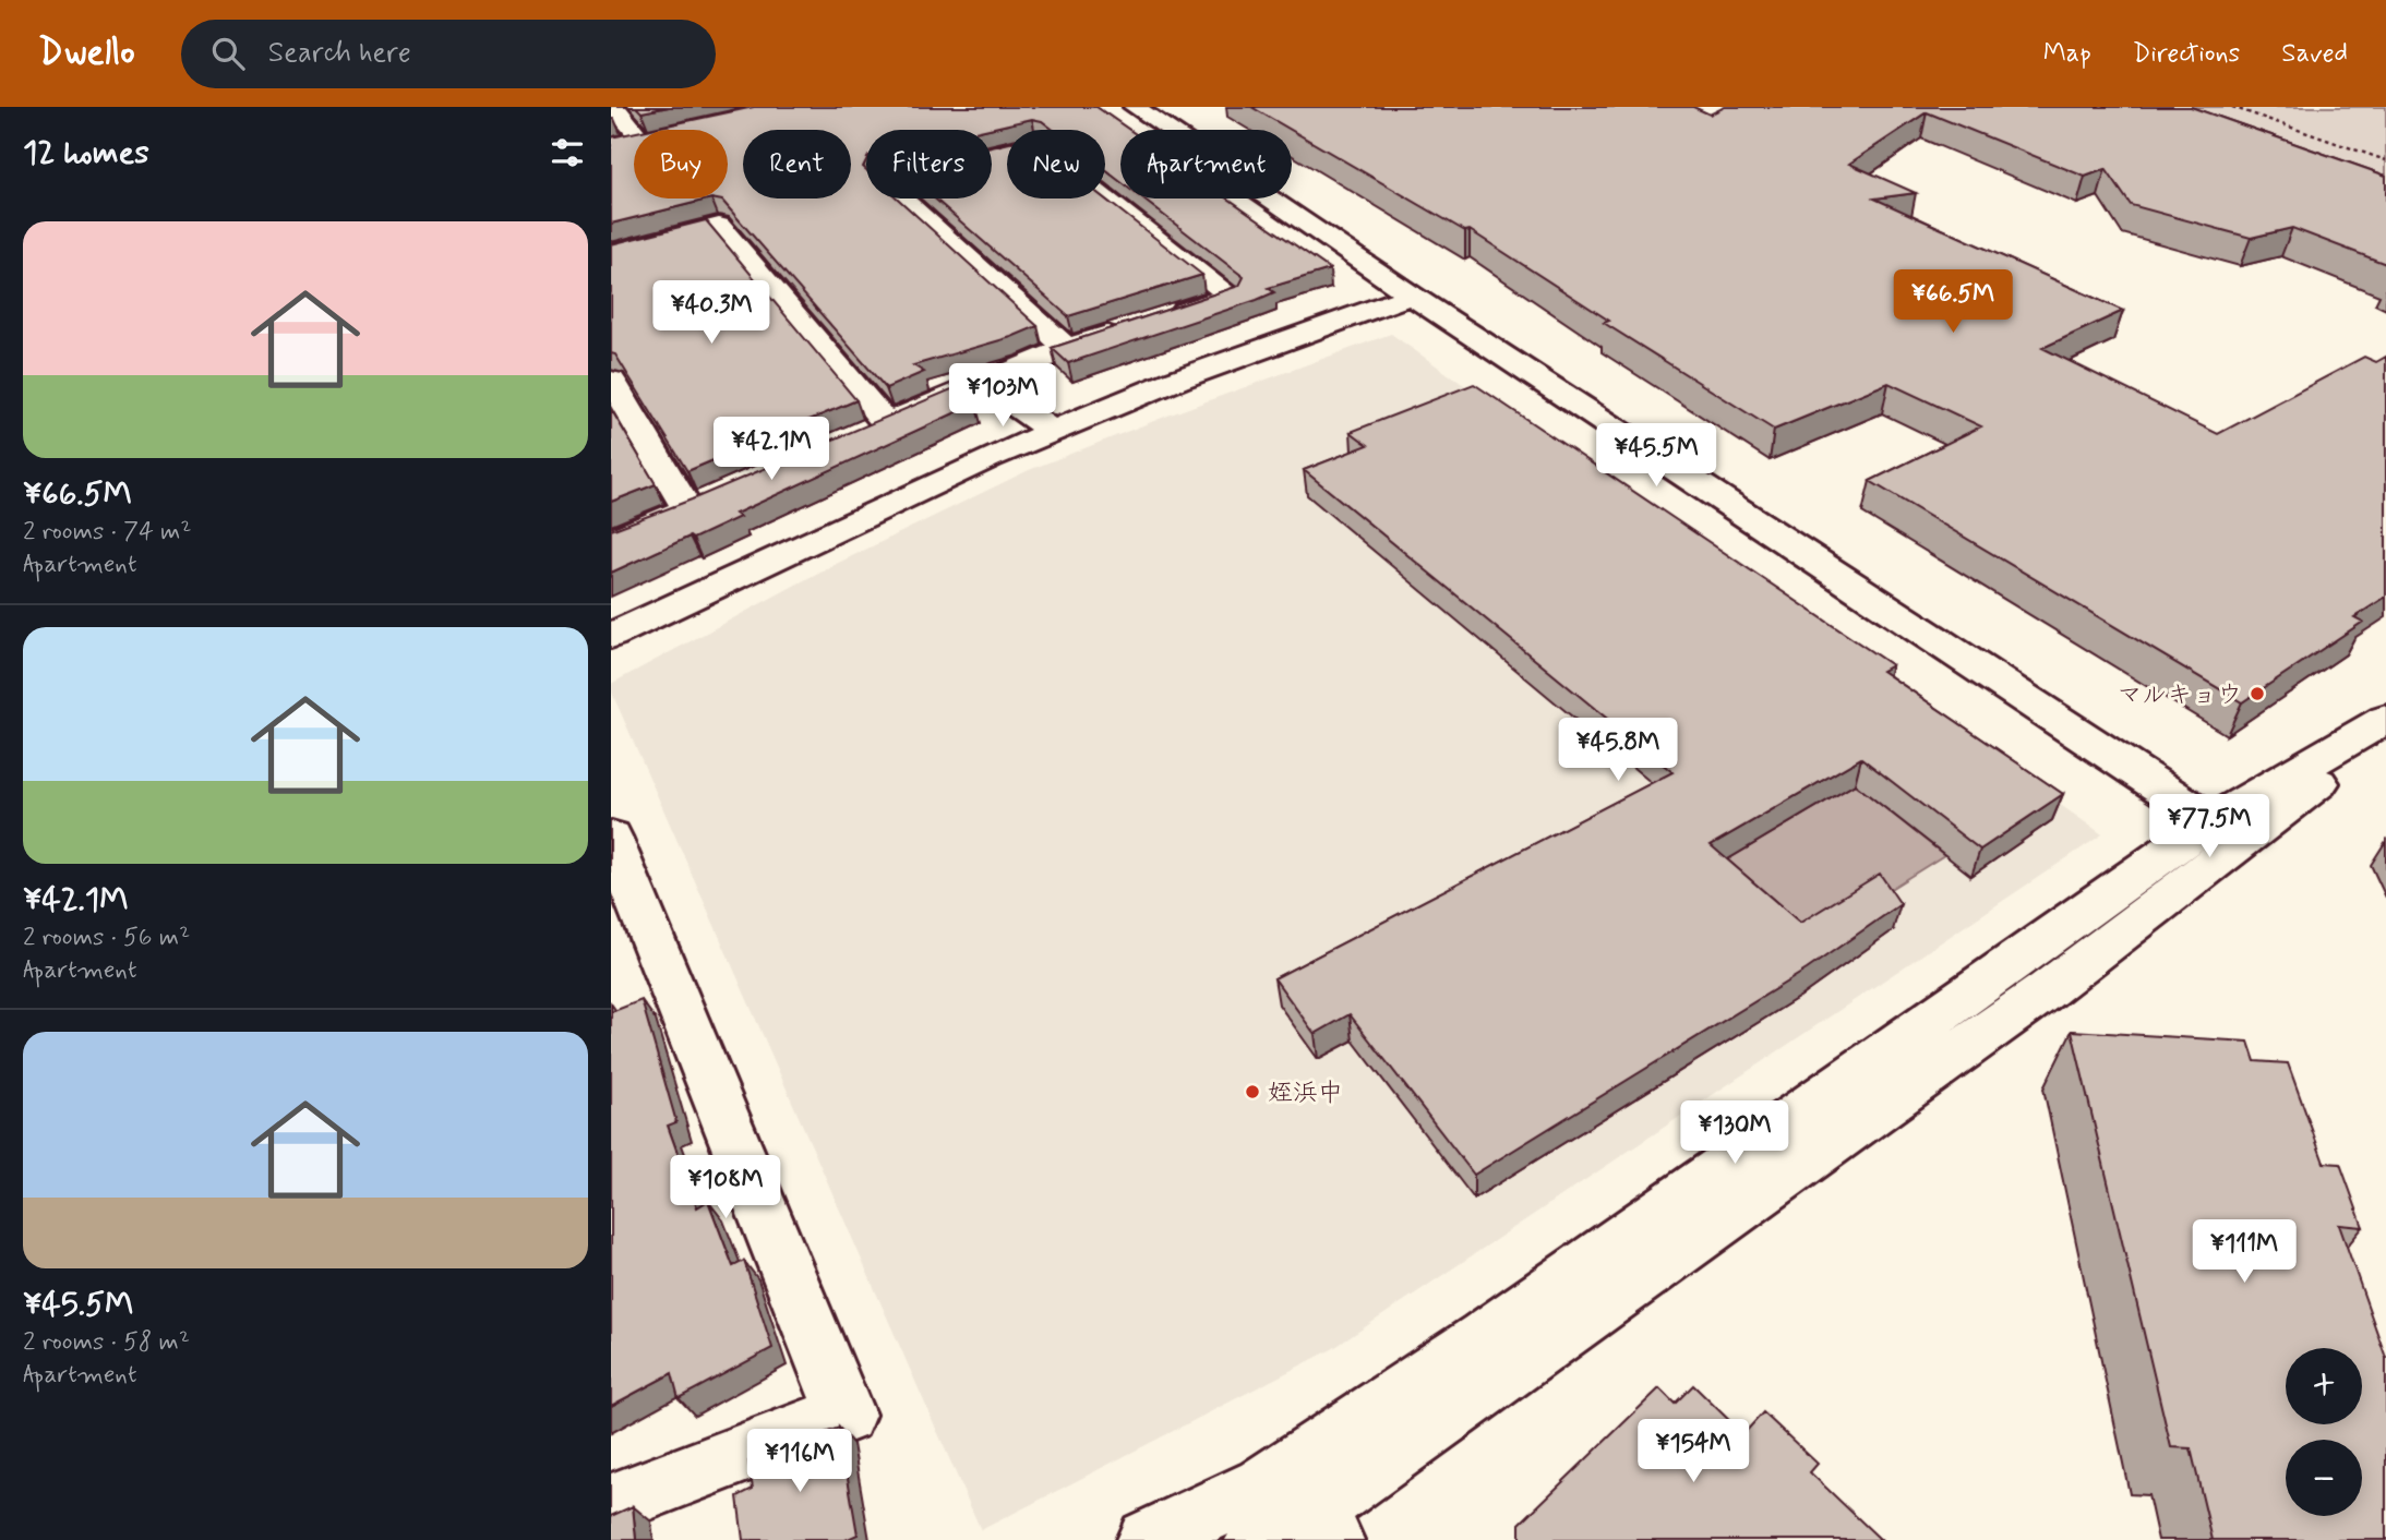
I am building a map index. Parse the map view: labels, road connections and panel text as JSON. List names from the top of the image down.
{
  "places": ["マルキョウ", "姪浜中"],
  "page": {
    "header": "Dwello",
    "search": "Search here",
    "nav": ["Map", "Directions", "Saved"],
    "heading": "12 homes",
    "chip": [
      "Buy",
      "Rent",
      "Filters",
      "New",
      "Apartment"
    ],
    "list": [
      {
        "name": "¥66.5M",
        "note": "2 rooms · 74 m² · Apartment"
      },
      {
        "name": "¥42.1M",
        "note": "2 rooms · 56 m² · Apartment"
      },
      {
        "name": "¥45.5M",
        "note": "2 rooms · 58 m² · Apartment"
      }
    ],
    "price": [
      "¥66.5M",
      "¥40.3M",
      "¥103M",
      "¥42.1M",
      "¥45.5M",
      "¥45.8M",
      "¥77.5M",
      "¥130M",
      "¥108M",
      "¥111M",
      "¥154M",
      "¥116M"
    ],
    "map_buttons": ["+", "−"]
  }
}
